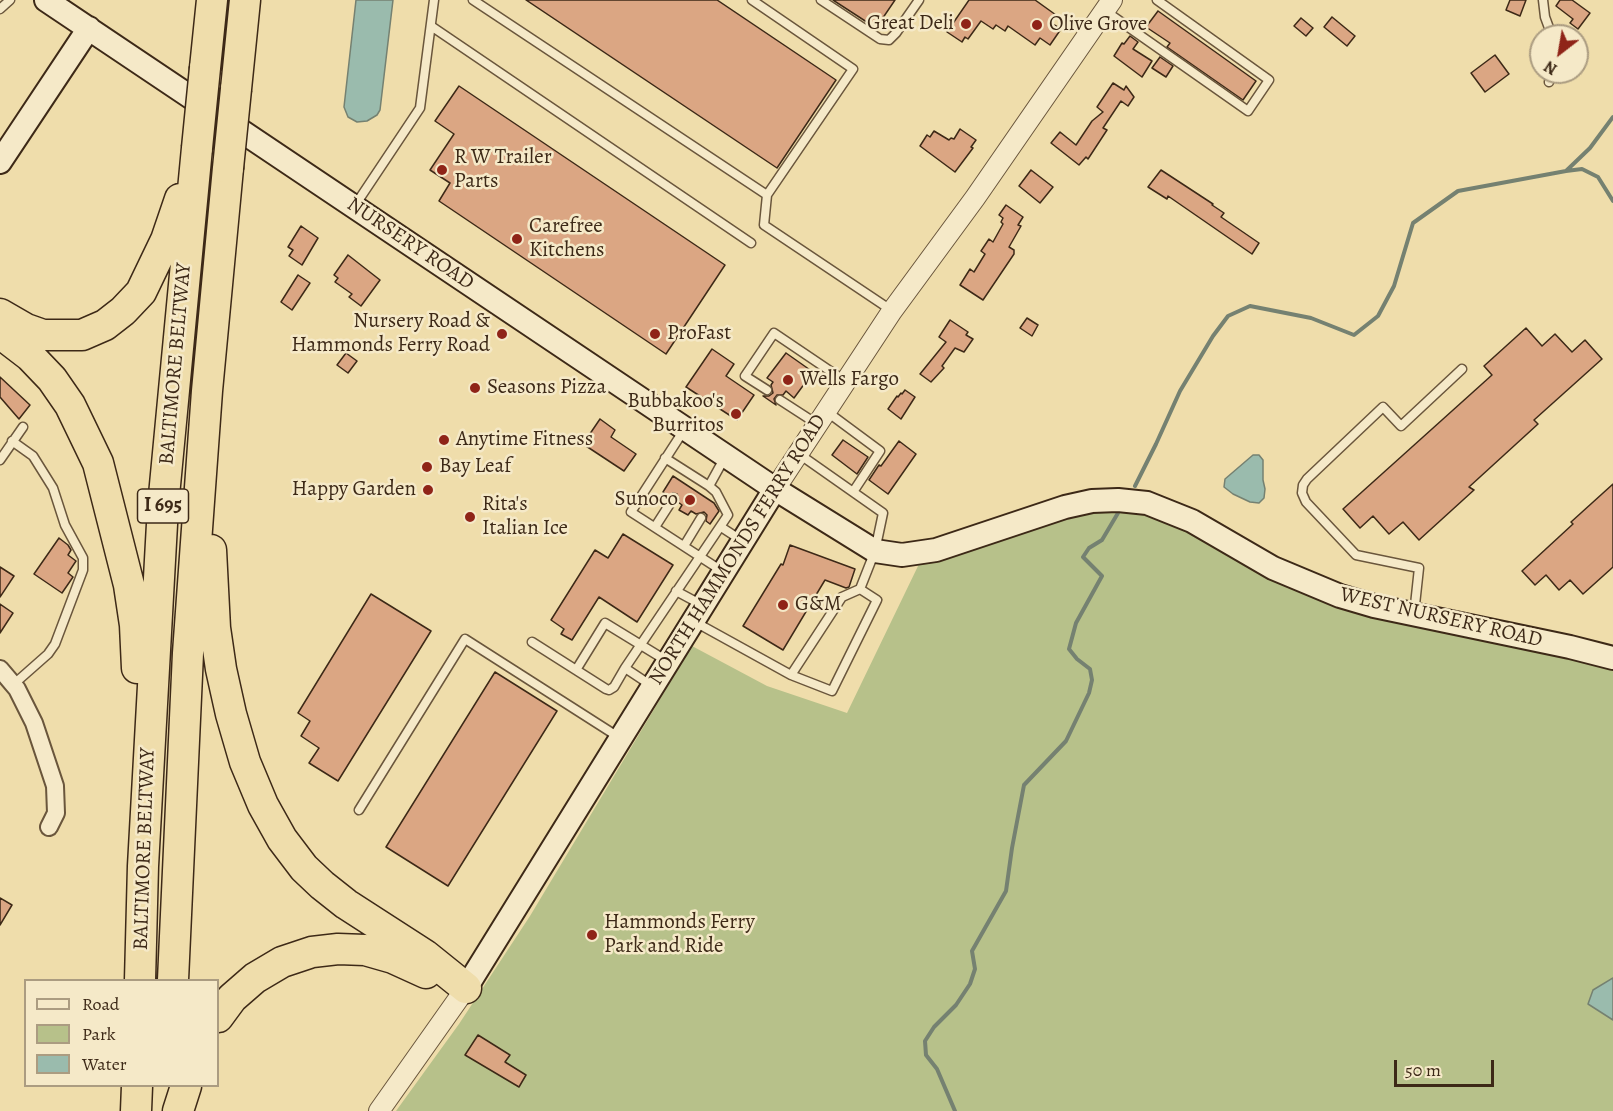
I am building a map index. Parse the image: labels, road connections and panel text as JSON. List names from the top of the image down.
{
  "streets": {
    "highway": ["BALTIMORE BELTWAY", "I 695"],
    "main road": ["NURSERY ROAD", "NORTH HAMMONDS FERRY ROAD", "WEST NURSERY ROAD"]
  },
  "crossings": [
    ["NURSERY ROAD", "NORTH HAMMONDS FERRY ROAD"],
    ["NURSERY ROAD", "WEST NURSERY ROAD"],
    ["NORTH HAMMONDS FERRY ROAD", "WEST NURSERY ROAD"]
  ],
  "places": [
    "Great Deli",
    "Olive Grove",
    "R W Trailer Parts",
    "Carefree Kitchens",
    "Nursery Road & Hammonds Ferry Road",
    "ProFast",
    "Wells Fargo",
    "Seasons Pizza",
    "Bubbakoo's Burritos",
    "Anytime Fitness",
    "Bay Leaf",
    "Happy Garden",
    "Sunoco",
    "Rita's Italian Ice",
    "G&M",
    "Hammonds Ferry Park and Ride"
  ],
  "legend": ["Road", "Park", "Water"],
  "scale_bar": "50 m",
  "north": "bottom left"
}
